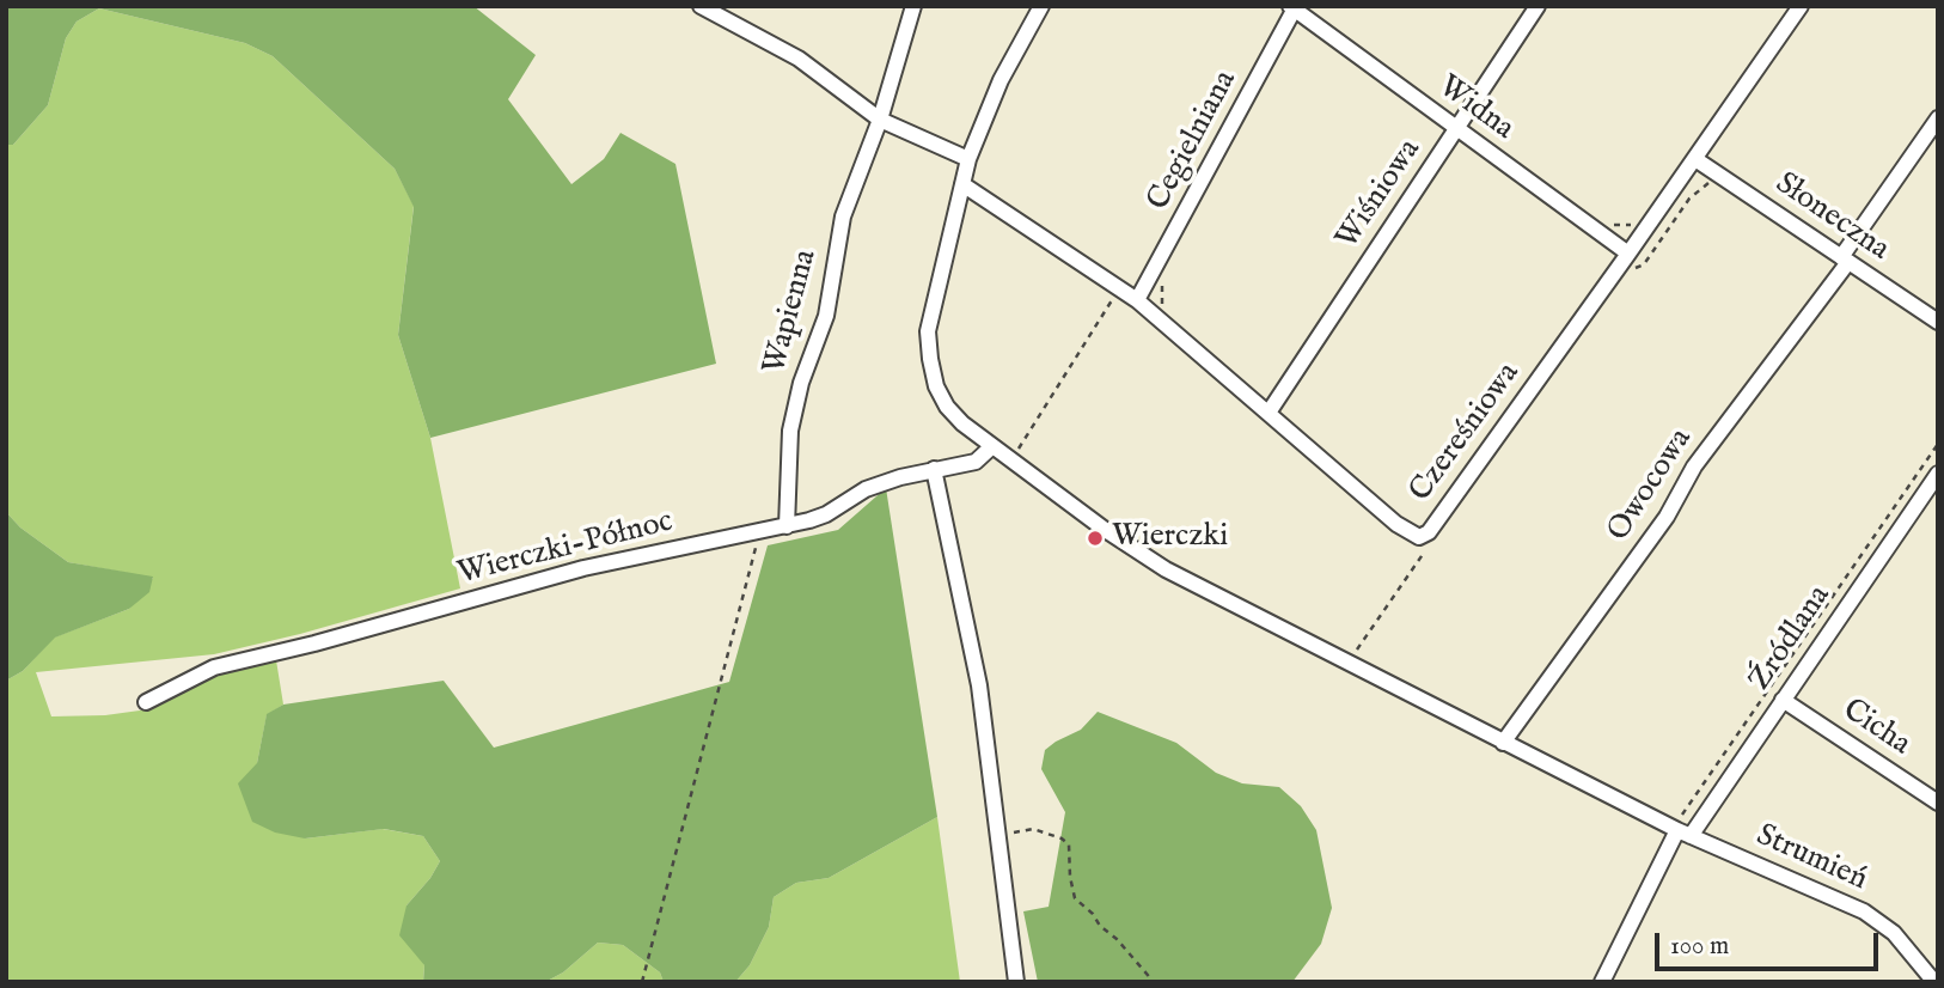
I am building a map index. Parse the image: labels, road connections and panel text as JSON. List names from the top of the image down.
{
  "streets": {
    "street": [
      "Widna",
      "Cegielniana",
      "Wiśniowa",
      "Słoneczna",
      "Wapienna",
      "Czereśniowa",
      "Owocowa",
      "Wierczki-Północ",
      "Źródlana",
      "Cicha",
      "Strumień"
    ]
  },
  "crossings": [
    ["Widna", "Cegielniana"],
    ["Widna", "Wiśniowa"],
    ["Widna", "Czereśniowa"],
    ["Cegielniana", "Czereśniowa"],
    ["Wiśniowa", "Czereśniowa"],
    ["Słoneczna", "Czereśniowa"],
    ["Słoneczna", "Owocowa"],
    ["Wapienna", "Wierczki-Północ"],
    ["Źródlana", "Cicha"],
    ["Źródlana", "Strumień"]
  ],
  "places": ["Wierczki"],
  "scale_bar": "100 m"
}
